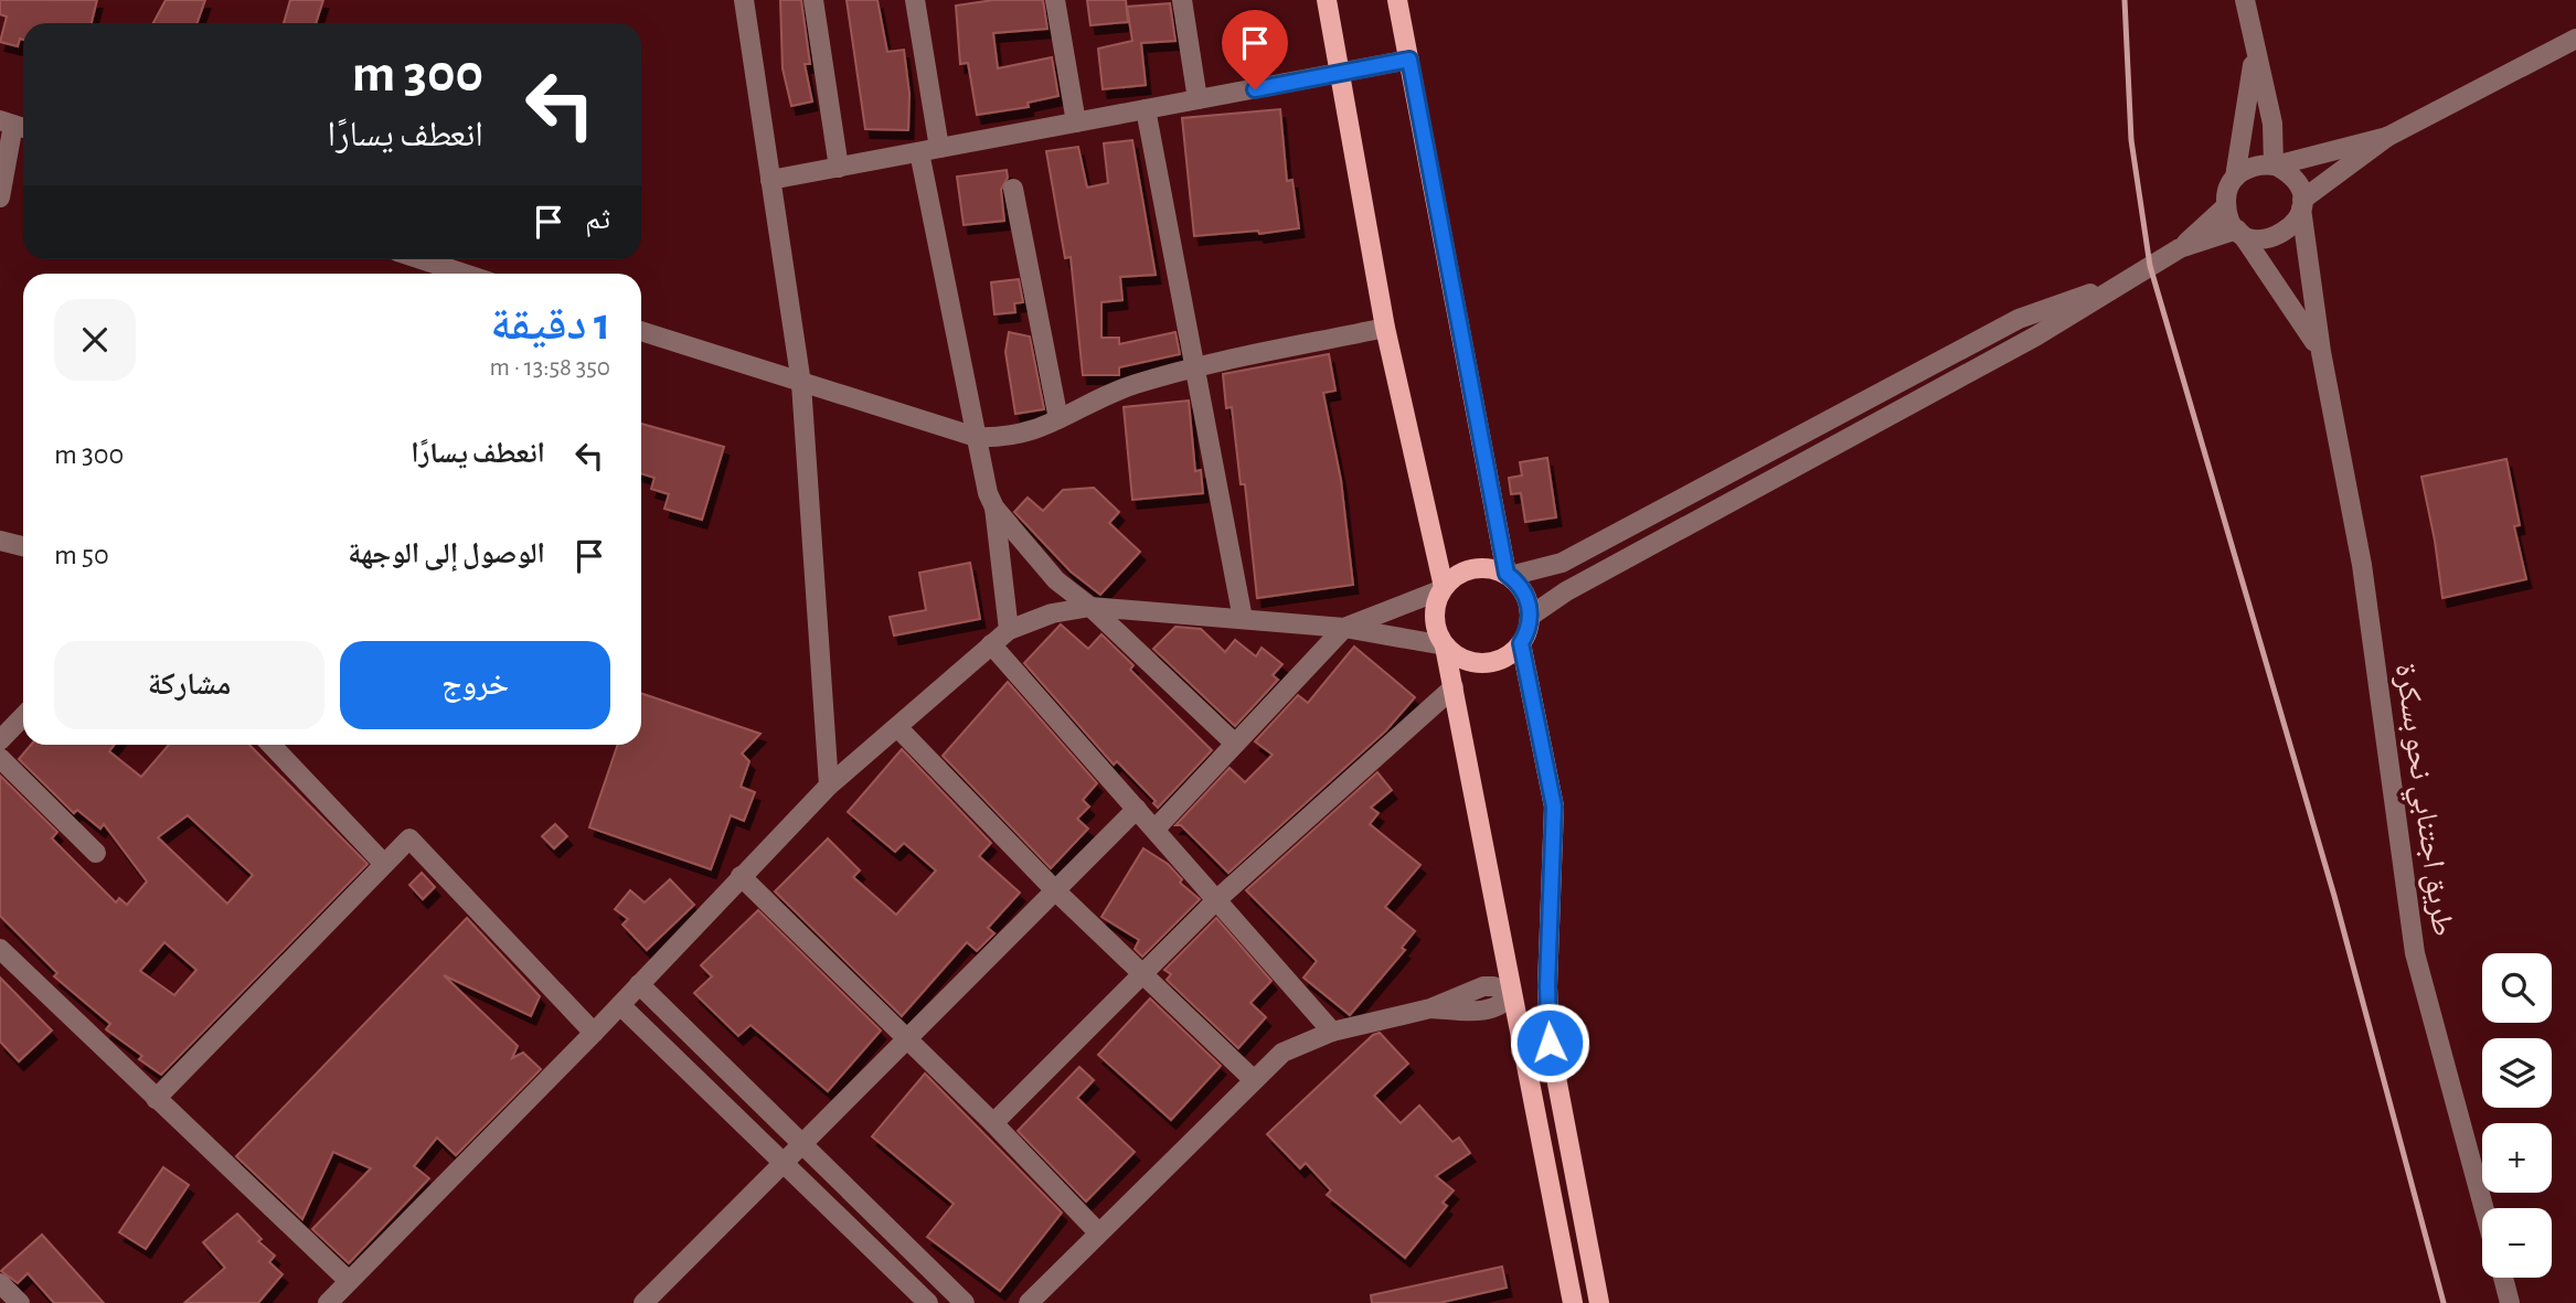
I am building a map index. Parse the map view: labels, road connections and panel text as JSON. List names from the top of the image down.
{
  "streets": {
    "street": ["طريق اجتنابي نحو بسكرة"]
  },
  "page": {
    "turn": ["300 m", "انعطف يسارًا"],
    "then": "ثم",
    "heading": ["1 دقيقة", "350 m · 13:58"],
    "list": [
      {
        "name": "انعطف يسارًا",
        "value": "300 m"
      },
      {
        "name": "الوصول إلى الوجهة",
        "value": "50 m"
      }
    ],
    "buttons": ["خروج", "مشاركة"],
    "map_buttons": ["+", "−"]
  }
}
